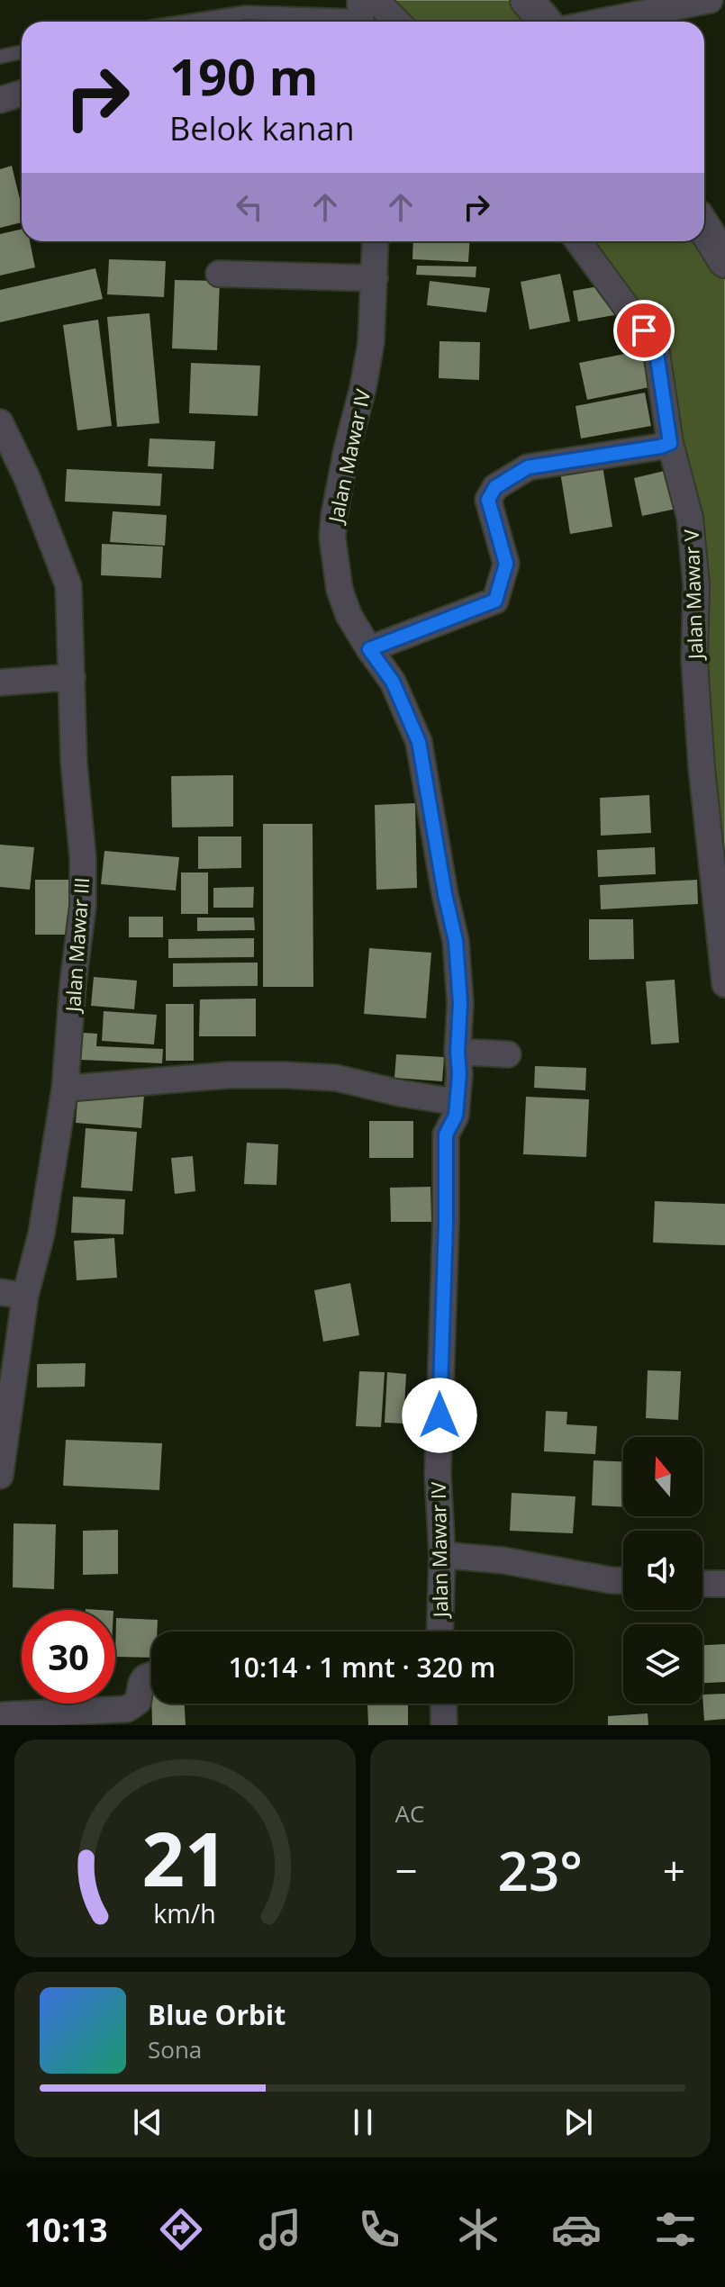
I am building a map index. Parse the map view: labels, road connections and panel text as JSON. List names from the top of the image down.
{
  "streets": {
    "street": ["Jalan Mawar IV", "Jalan Mawar V", "Jalan Mawar III"]
  },
  "north": "top",
  "page": {
    "turn": ["190 m", "Belok kanan"],
    "limit": "30",
    "trip": "10:14 · 1 mnt · 320 m",
    "tile": "AC",
    "heat": ["−", "23°", "+"],
    "song": ["Blue Orbit", "Sona"],
    "tabs": "10:13",
    "gauge": ["21", "km/h"]
  }
}
